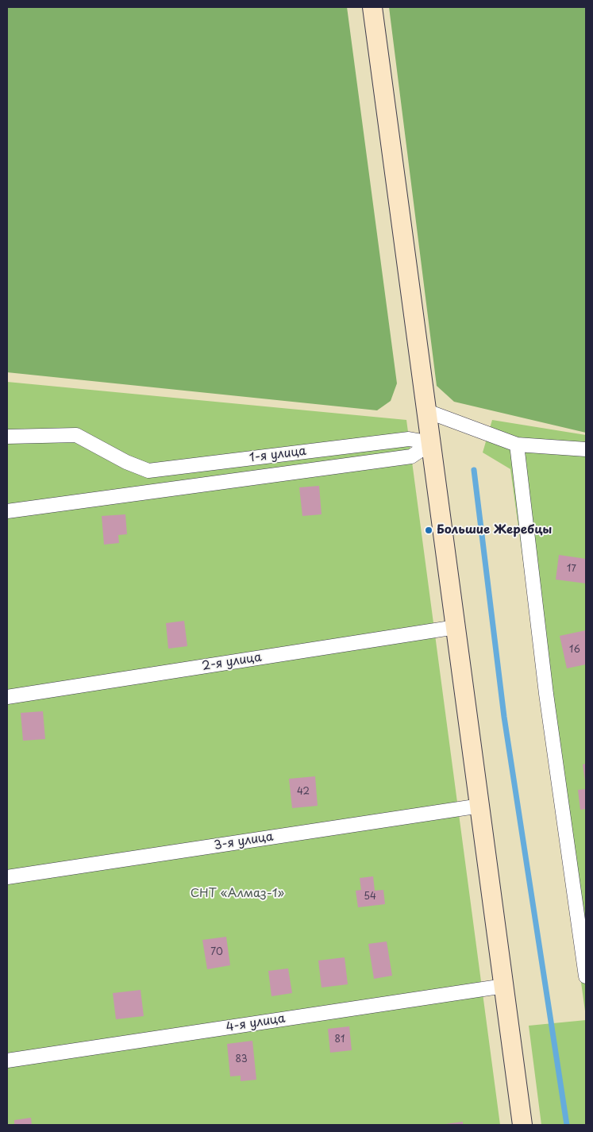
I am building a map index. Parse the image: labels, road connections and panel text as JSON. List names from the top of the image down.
{
  "streets": {
    "street": [
      "1-я улица",
      "2-я улица",
      "3-я улица",
      "4-я улица"
    ]
  },
  "parks": ["СНТ «Алмаз-1»"],
  "places": ["Большие Жеребцы"],
  "house_numbers": [
    "17",
    "16",
    "42",
    "54",
    "70",
    "81",
    "83"
  ]
}
